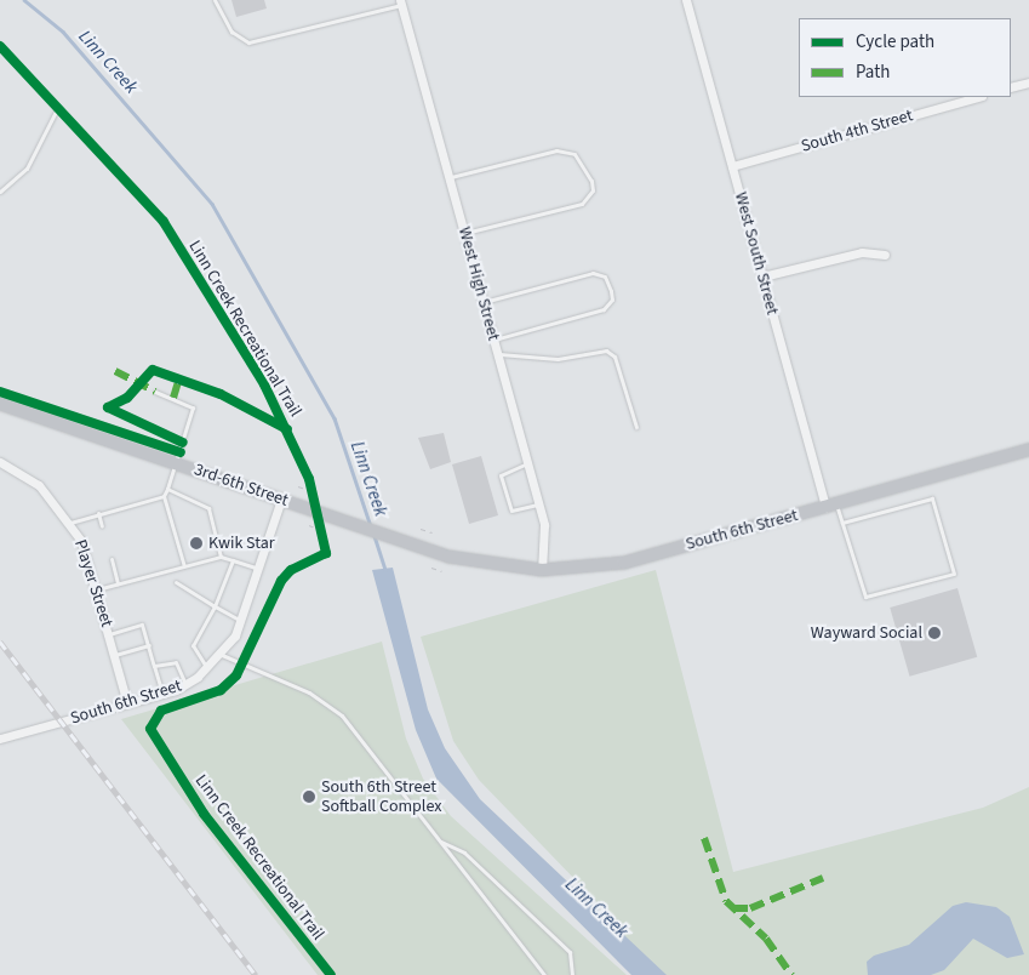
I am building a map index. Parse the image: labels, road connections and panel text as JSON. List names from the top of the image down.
{
  "streets": {
    "main road": ["3rd-6th Street", "South 6th Street"],
    "street": [
      "South 4th Street",
      "West South Street",
      "West High Street",
      "Player Street"
    ],
    "cycle path": ["Linn Creek Recreational Trail"]
  },
  "crossings": [
    ["South 4th Street", "West South Street"],
    ["West South Street", "South 6th Street"],
    ["West High Street", "South 6th Street"],
    ["3rd-6th Street", "South 6th Street"],
    ["South 6th Street", "Player Street"]
  ],
  "water": ["Linn Creek"],
  "places": ["Kwik Star", "Wayward Social", "South 6th Street Softball Complex"],
  "legend": ["Cycle path", "Path"]
}
